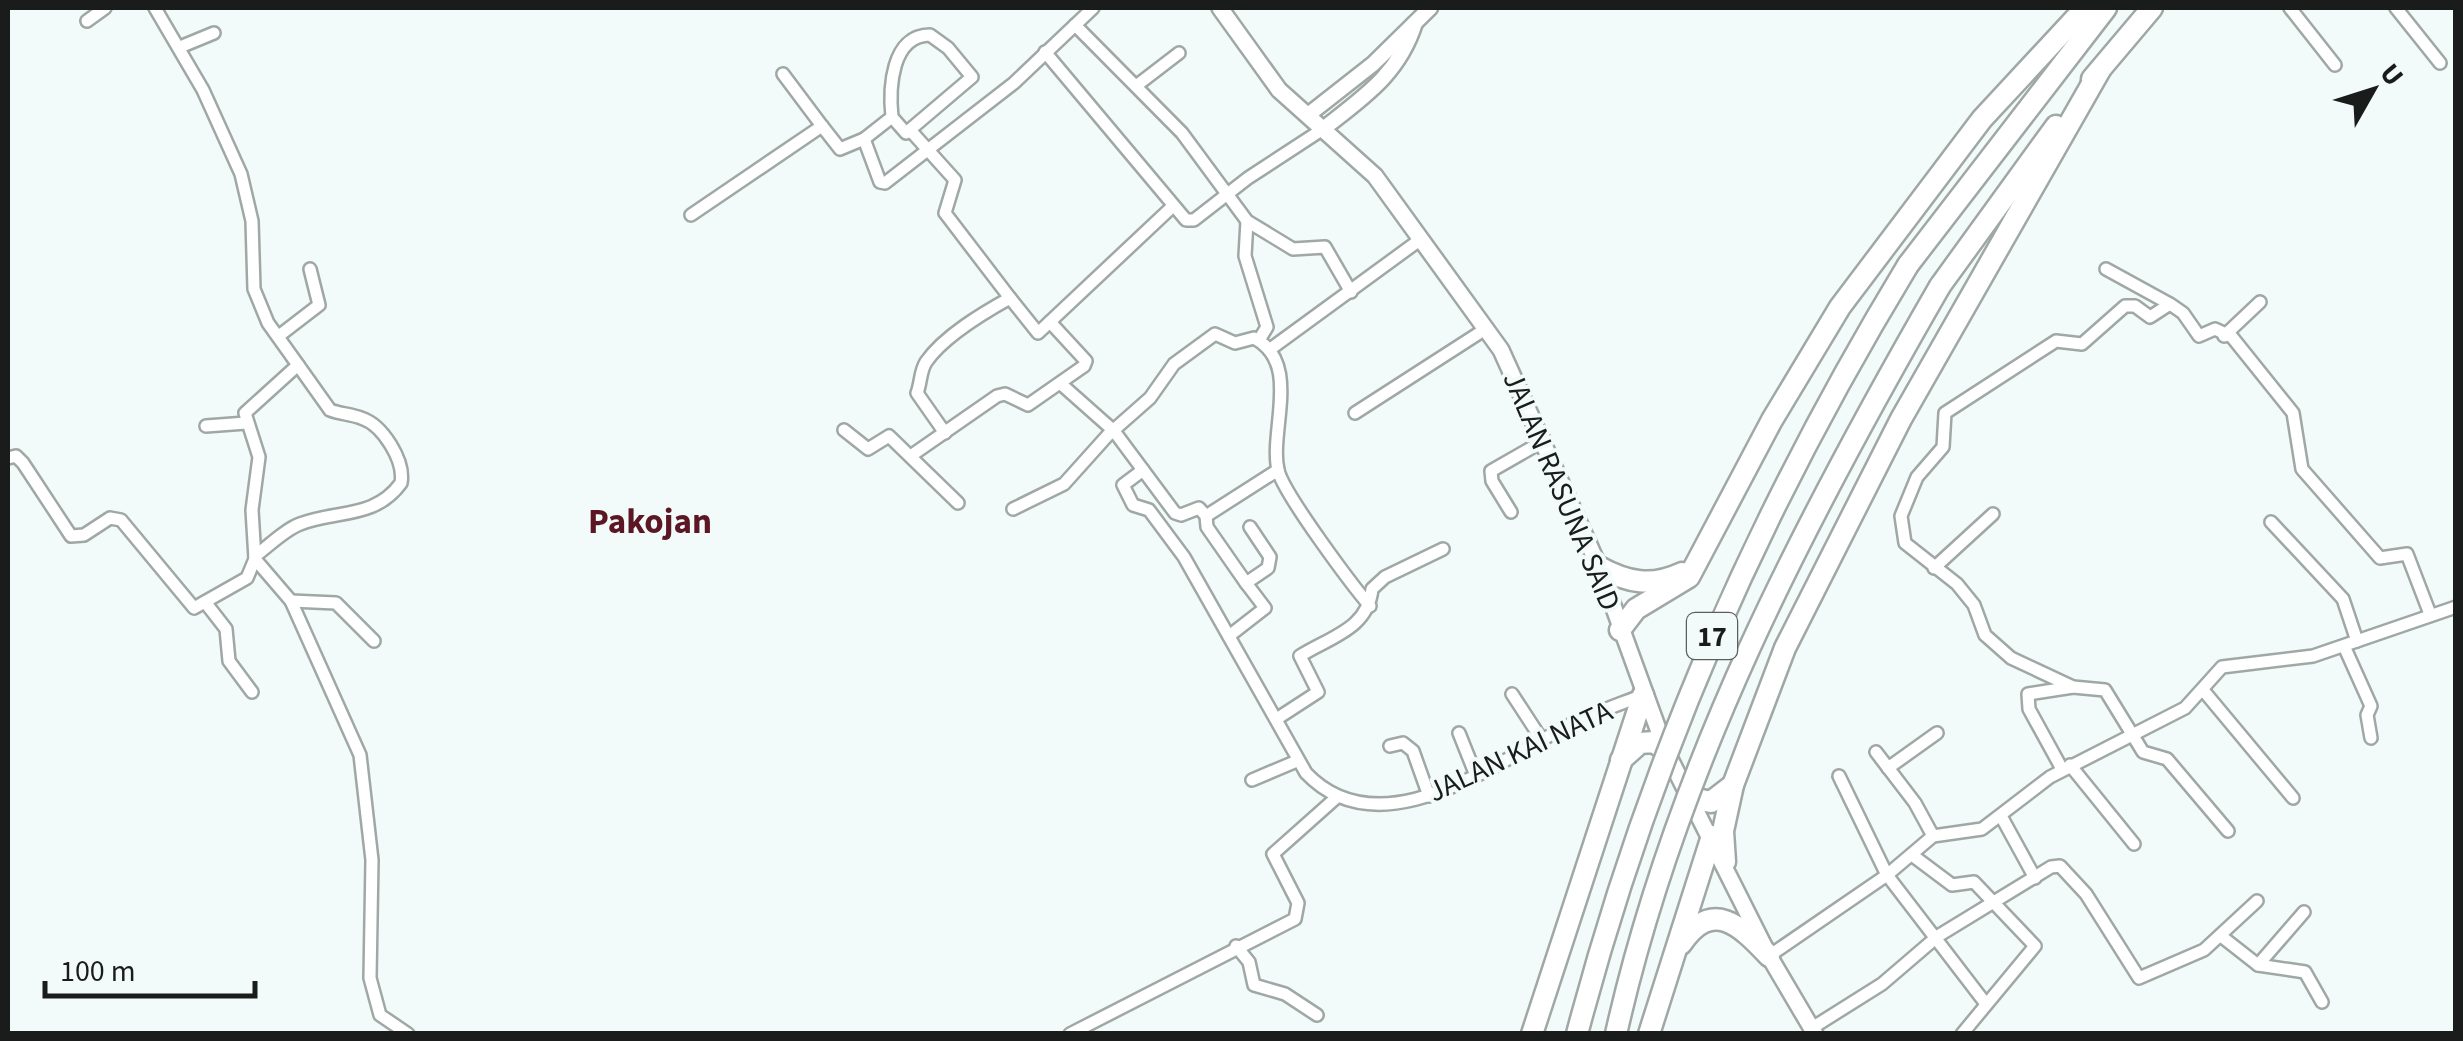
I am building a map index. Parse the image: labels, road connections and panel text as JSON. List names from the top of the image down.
{
  "streets": {
    "highway": ["17"],
    "main road": ["JALAN RASUNA SAID"],
    "street": ["JALAN KAI NATA"]
  },
  "crossings": [
    ["JALAN RASUNA SAID", "JALAN KAI NATA"]
  ],
  "districts": ["Pakojan"],
  "scale_bar": "100 m",
  "north": "top right"
}
